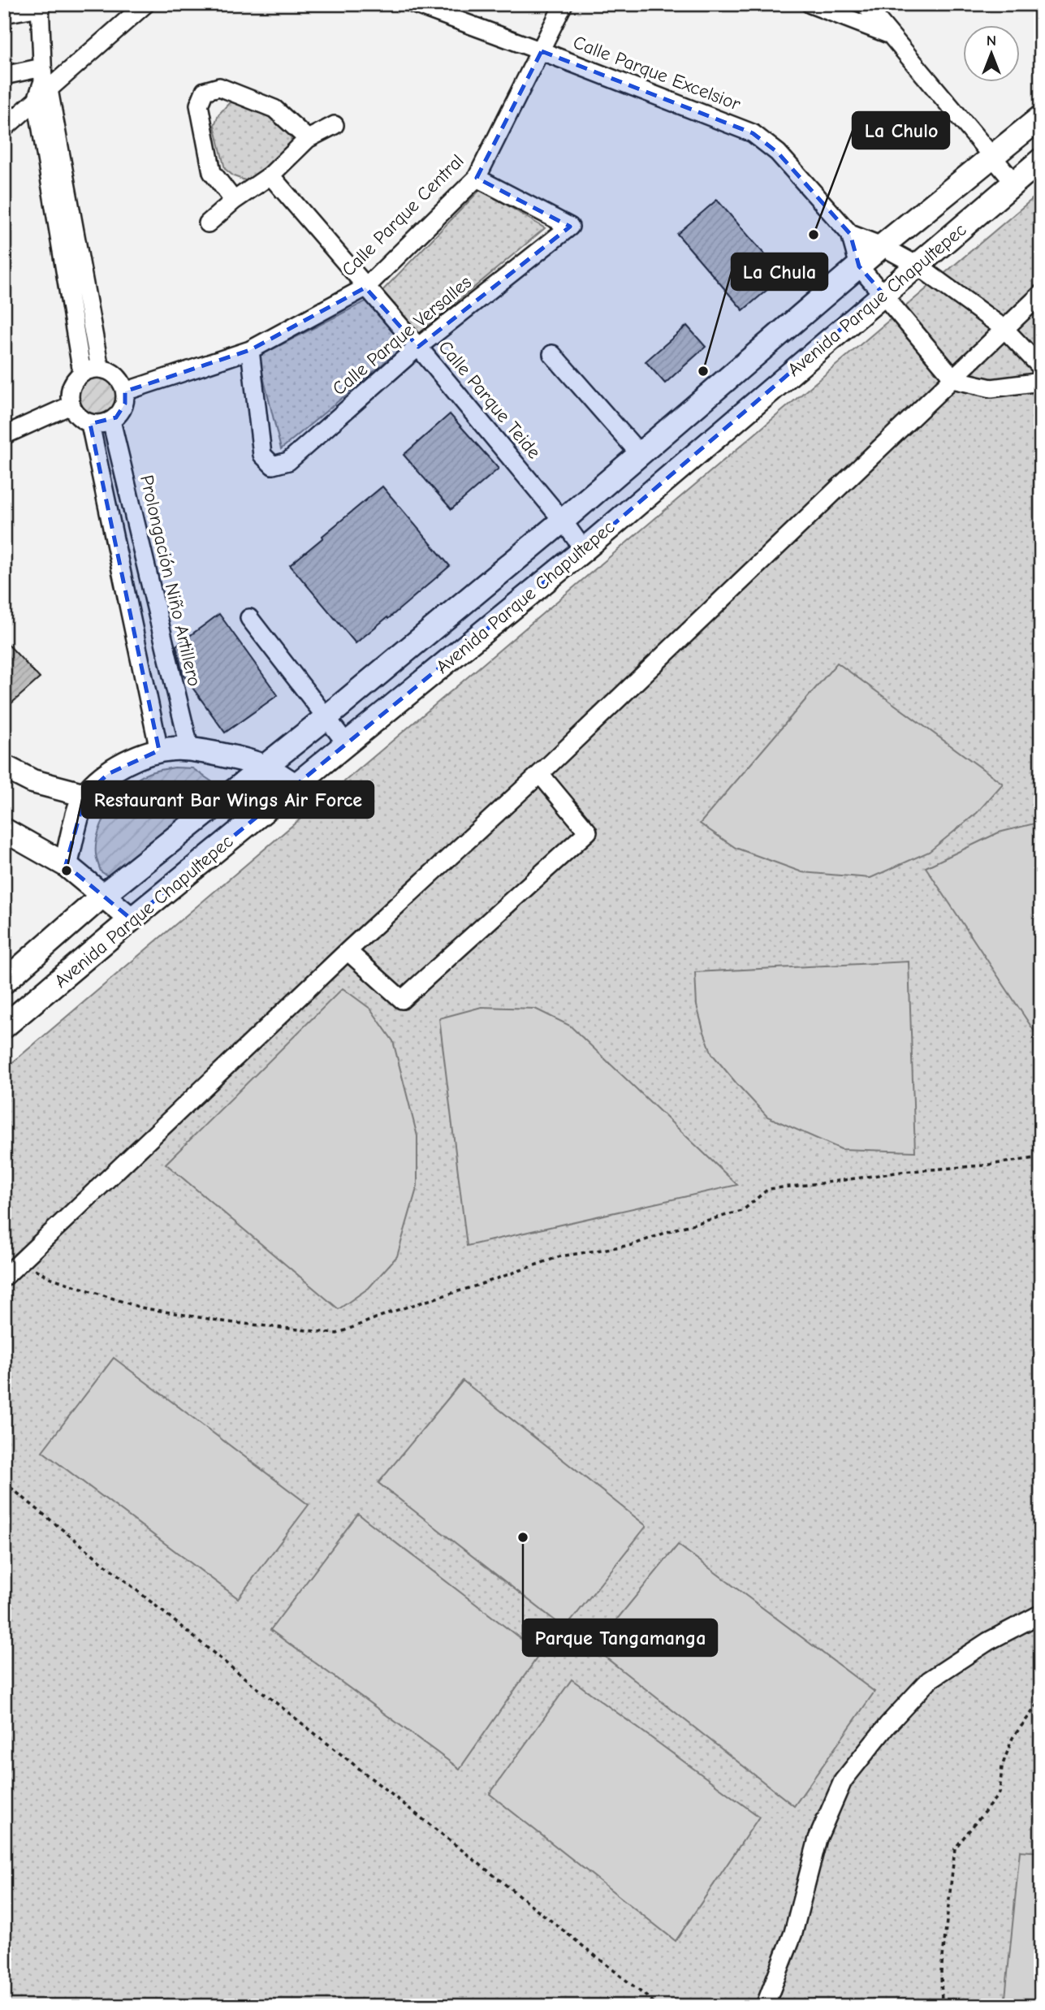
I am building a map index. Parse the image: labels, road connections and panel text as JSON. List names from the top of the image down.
{
  "streets": {
    "main road": ["Avenida Parque Chapultepec"],
    "street": [
      "Calle Parque Excelsior",
      "Calle Parque Central",
      "Calle Parque Versalles",
      "Calle Parque Teide",
      "Prolongación Niño Artillero"
    ]
  },
  "crossings": [
    ["Calle Parque Excelsior", "Calle Parque Central"],
    ["Calle Parque Excelsior", "Avenida Parque Chapultepec"],
    ["Calle Parque Central", "Calle Parque Versalles"],
    ["Calle Parque Central", "Calle Parque Teide"],
    ["Calle Parque Central", "Prolongación Niño Artillero"],
    ["Avenida Parque Chapultepec", "Calle Parque Teide"],
    ["Calle Parque Versalles", "Calle Parque Teide"]
  ],
  "places": [
    "La Chulo",
    "La Chula",
    "Restaurant Bar Wings Air Force",
    "Parque Tangamanga"
  ],
  "north": "top"
}
